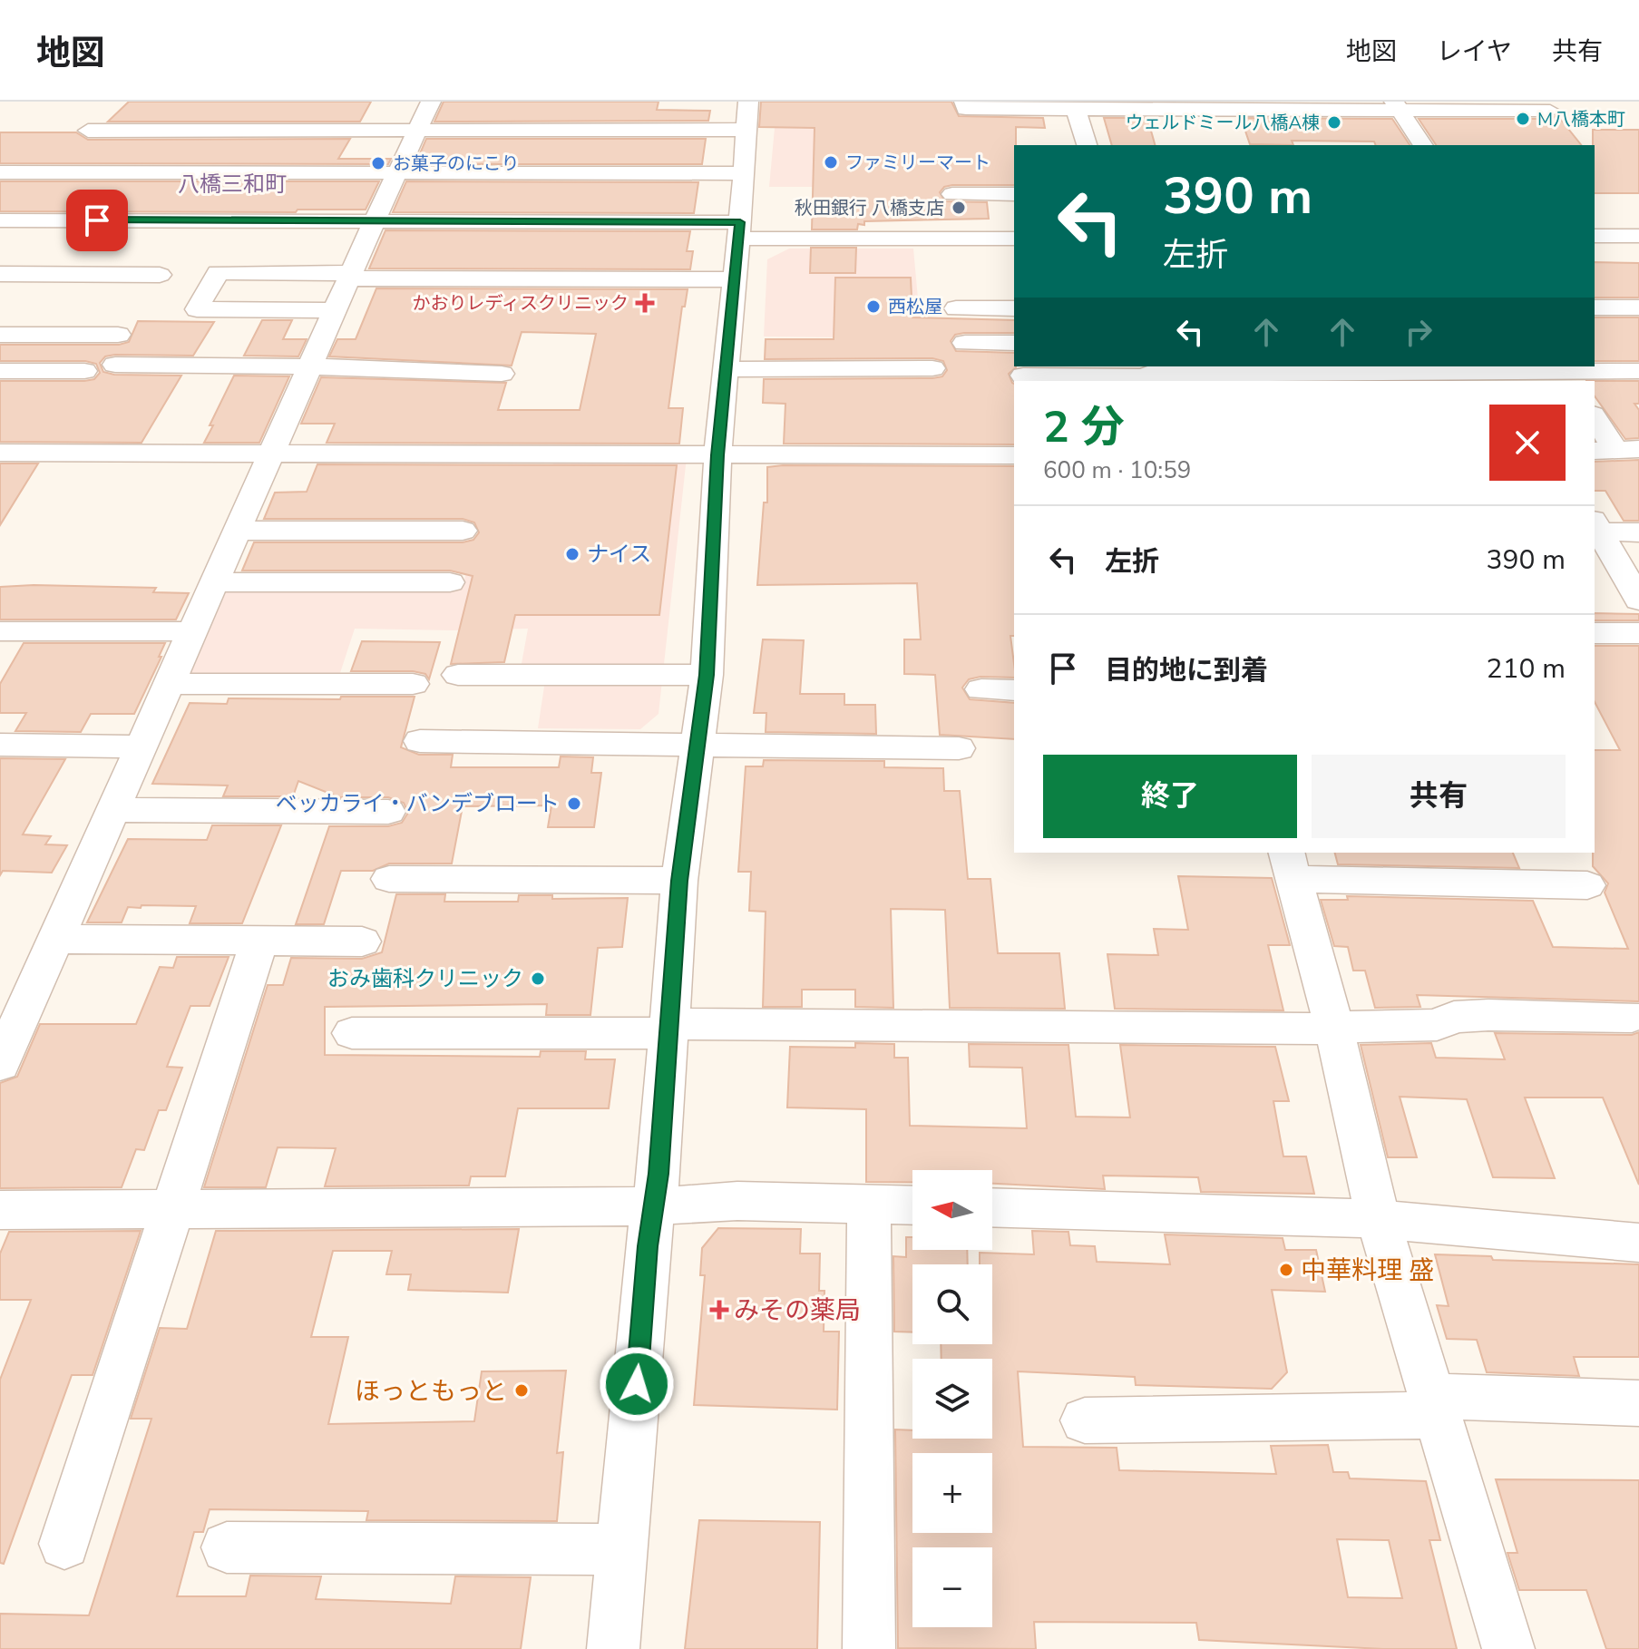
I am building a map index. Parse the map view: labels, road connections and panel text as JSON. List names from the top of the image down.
{
  "districts": ["八橋三和町"],
  "places": {
    "other": [
      "M八橋本町",
      "ウェルドミール八橋A棟",
      "ファミリーマート",
      "お菓子のにこり",
      "秋田銀行 八橋支店",
      "西松屋",
      "ナイス",
      "ベッカライ・バンデブロート",
      "おみ歯科クリニック",
      "中華料理 盛",
      "ほっともっと"
    ],
    "health": ["かおりレディスクリニック", "みその薬局"]
  },
  "north": "left",
  "page": {
    "header": "地図",
    "nav": ["地図", "レイヤ", "共有"],
    "turn": ["390 m", "左折"],
    "heading": ["2 分", "600 m · 10:59"],
    "list": [
      {
        "name": "左折",
        "value": "390 m"
      },
      {
        "name": "目的地に到着",
        "value": "210 m"
      }
    ],
    "buttons": ["終了", "共有"],
    "map_buttons": ["+", "−"]
  }
}
